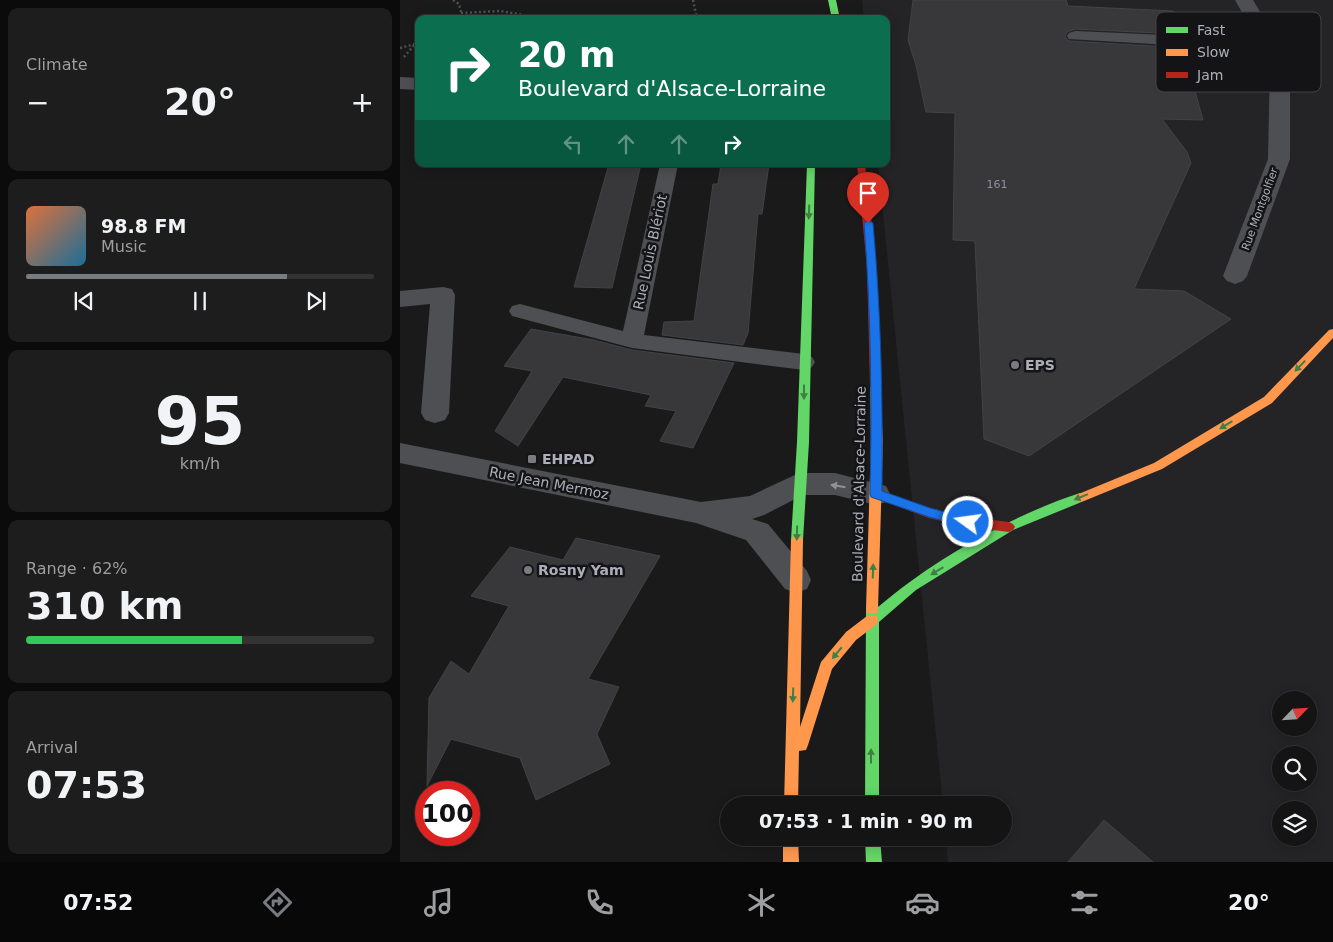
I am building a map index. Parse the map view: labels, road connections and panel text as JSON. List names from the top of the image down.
{
  "streets": {
    "main road": ["Boulevard d'Alsace-Lorraine"],
    "street": ["Rue Montgolfier", "Rue Jean Mermoz"],
    "lane": ["Rue Louis Blériot"]
  },
  "places": {
    "other": ["EPS", "Rosny Yam"],
    "transit": ["EHPAD"]
  },
  "house_numbers": ["161"],
  "legend": ["Fast", "Slow", "Jam"],
  "north": "top right",
  "page": {
    "tile": [
      "Climate",
      ["95", "km/h"],
      ["Range · 62%", "310 km"],
      ["Arrival", "07:53"]
    ],
    "turn": ["20 m", "Boulevard d'Alsace-Lorraine"],
    "heat": ["−", "20°", "+"],
    "song": ["98.8 FM", "Music"],
    "limit": "100",
    "trip": "07:53 · 1 min · 90 m",
    "tabs": ["07:52", "20°"]
  }
}
